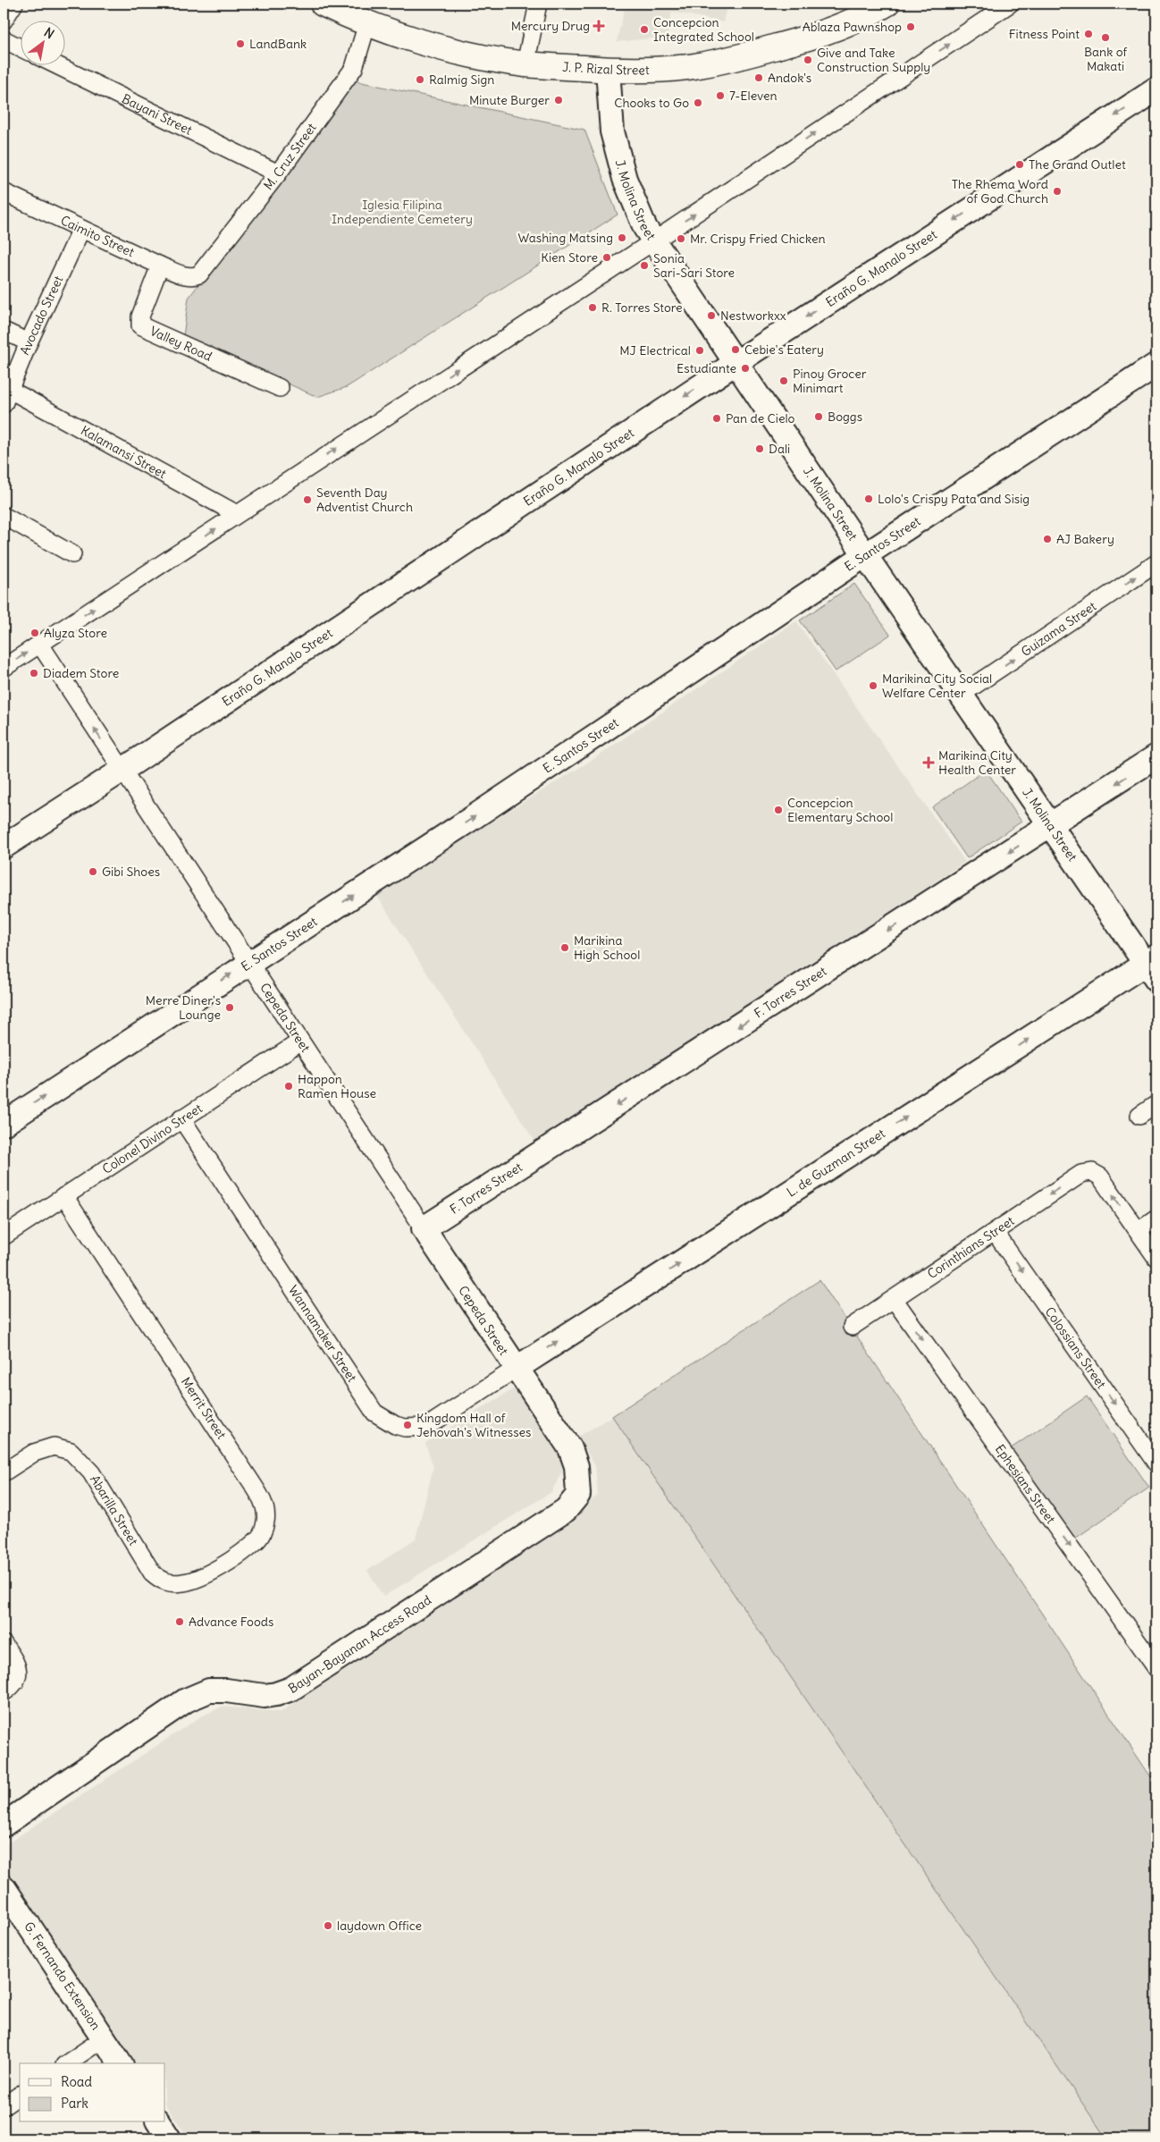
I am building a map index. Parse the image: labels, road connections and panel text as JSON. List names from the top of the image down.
{
  "streets": {
    "main road": ["J. P. Rizal Street"],
    "street": [
      "Bayani Street",
      "M. Cruz Street",
      "J. Molina Street",
      "Caimito Street",
      "Eraño G. Manalo Street",
      "Avocado Street",
      "Valley Road",
      "Kalamansi Street",
      "E. Santos Street",
      "Guizama Street",
      "F. Torres Street",
      "Cepeda Street",
      "Colonel Divino Street",
      "L. de Guzman Street",
      "Corinthians Street",
      "Wannamaker Street",
      "Colossians Street",
      "Merrit Street",
      "Ephesians Street",
      "Abarilla Street",
      "Bayan-Bayanan Access Road",
      "G. Fernando Extension"
    ]
  },
  "crossings": [
    ["J. P. Rizal Street", "M. Cruz Street"],
    ["J. P. Rizal Street", "J. Molina Street"],
    ["Bayani Street", "M. Cruz Street"],
    ["M. Cruz Street", "Caimito Street"],
    ["J. Molina Street", "Eraño G. Manalo Street"],
    ["J. Molina Street", "E. Santos Street"],
    ["J. Molina Street", "Guizama Street"],
    ["J. Molina Street", "F. Torres Street"],
    ["J. Molina Street", "L. de Guzman Street"],
    ["Caimito Street", "Avocado Street"],
    ["Caimito Street", "Valley Road"],
    ["Eraño G. Manalo Street", "Cepeda Street"],
    ["Avocado Street", "Kalamansi Street"],
    ["E. Santos Street", "Cepeda Street"],
    ["F. Torres Street", "Cepeda Street"],
    ["Cepeda Street", "Colonel Divino Street"],
    ["Cepeda Street", "L. de Guzman Street"],
    ["Cepeda Street", "Wannamaker Street"],
    ["Cepeda Street", "Bayan-Bayanan Access Road"],
    ["Colonel Divino Street", "Wannamaker Street"],
    ["Colonel Divino Street", "Merrit Street"],
    ["L. de Guzman Street", "Wannamaker Street"],
    ["L. de Guzman Street", "Bayan-Bayanan Access Road"],
    ["Corinthians Street", "Colossians Street"],
    ["Corinthians Street", "Ephesians Street"],
    ["Wannamaker Street", "Bayan-Bayanan Access Road"],
    ["Merrit Street", "Abarilla Street"]
  ],
  "one_way": [
    "E. Santos Street",
    "Guizama Street",
    "F. Torres Street",
    "L. de Guzman Street",
    "Colossians Street",
    "Ephesians Street"
  ],
  "parks": ["Iglesia Filipina Independiente Cemetery"],
  "places": {
    "health": ["Mercury Drug", "Marikina City Health Center"],
    "other": [
      "Ablaza Pawnshop",
      "Concepcion Integrated School",
      "Fitness Point",
      "Bank of Makati",
      "LandBank",
      "Give and Take Construction Supply",
      "Andok's",
      "Ralmig Sign",
      "7-Eleven",
      "Minute Burger",
      "Chooks to Go",
      "The Grand Outlet",
      "The Rhema Word of God Church",
      "Washing Matsing",
      "Mr. Crispy Fried Chicken",
      "Kien Store",
      "Sonia Sari-Sari Store",
      "R. Torres Store",
      "Nestworkxx",
      "Cebie's Eatery",
      "MJ Electrical",
      "Estudiante",
      "Pinoy Grocer Minimart",
      "Boggs",
      "Pan de Cielo",
      "Dali",
      "Lolo's Crispy Pata and Sisig",
      "Seventh Day Adventist Church",
      "AJ Bakery",
      "Alyza Store",
      "Diadem Store",
      "Marikina City Social Welfare Center",
      "Concepcion Elementary School",
      "Gibi Shoes",
      "Marikina High School",
      "Merre Diner's Lounge",
      "Happon Ramen House",
      "Kingdom Hall of Jehovah's Witnesses",
      "Advance Foods",
      "laydown Office"
    ]
  },
  "legend": ["Road", "Park"],
  "north": "top right"
}
